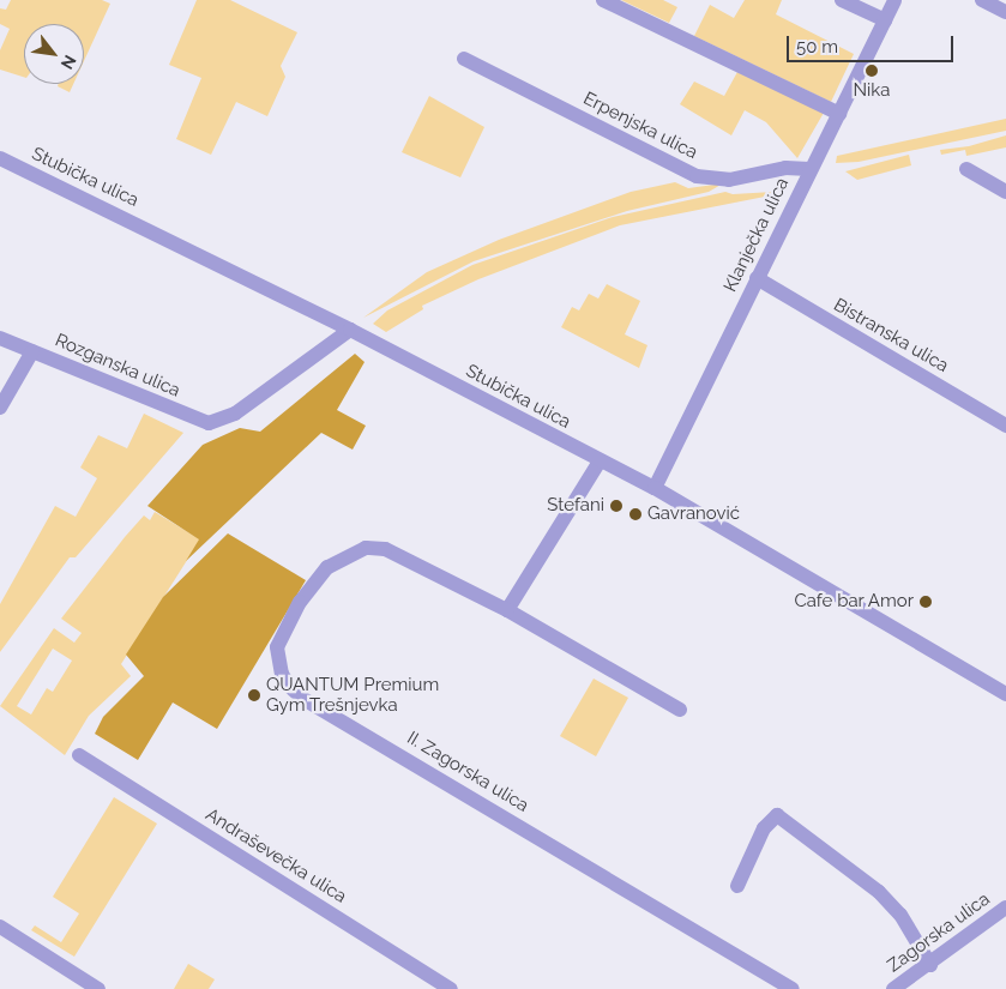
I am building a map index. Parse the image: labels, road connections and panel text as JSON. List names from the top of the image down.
{
  "streets": {
    "street": [
      "Erpenjska ulica",
      "Stubička ulica",
      "Klanječka ulica",
      "Bistranska ulica",
      "Rozganska ulica",
      "II. Zagorska ulica",
      "Andraševečka ulica",
      "Zagorska ulica"
    ]
  },
  "crossings": [
    ["Erpenjska ulica", "Klanječka ulica"],
    ["Stubička ulica", "Klanječka ulica"],
    ["Stubička ulica", "Rozganska ulica"],
    ["Klanječka ulica", "Bistranska ulica"]
  ],
  "places": [
    "Nika",
    "Stefani",
    "Gavranović",
    "Cafe bar Amor",
    "QUANTUM Premium Gym Trešnjevka"
  ],
  "scale_bar": "50 m",
  "north": "bottom right"
}
